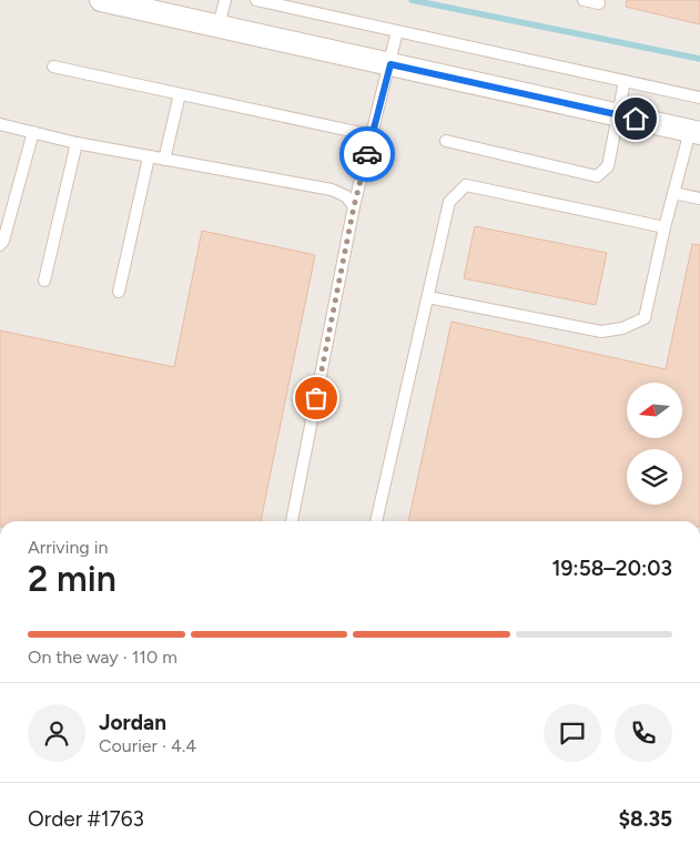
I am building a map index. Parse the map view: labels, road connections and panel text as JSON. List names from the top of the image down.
{
  "north": "left",
  "page": {
    "heading": ["2 min", "Arriving in", "19:58–20:03"],
    "panel": [
      "Jordan",
      "Courier · 4.4",
      "Order #1763",
      "$8.35"
    ],
    "bar": "On the way · 110 m"
  }
}
